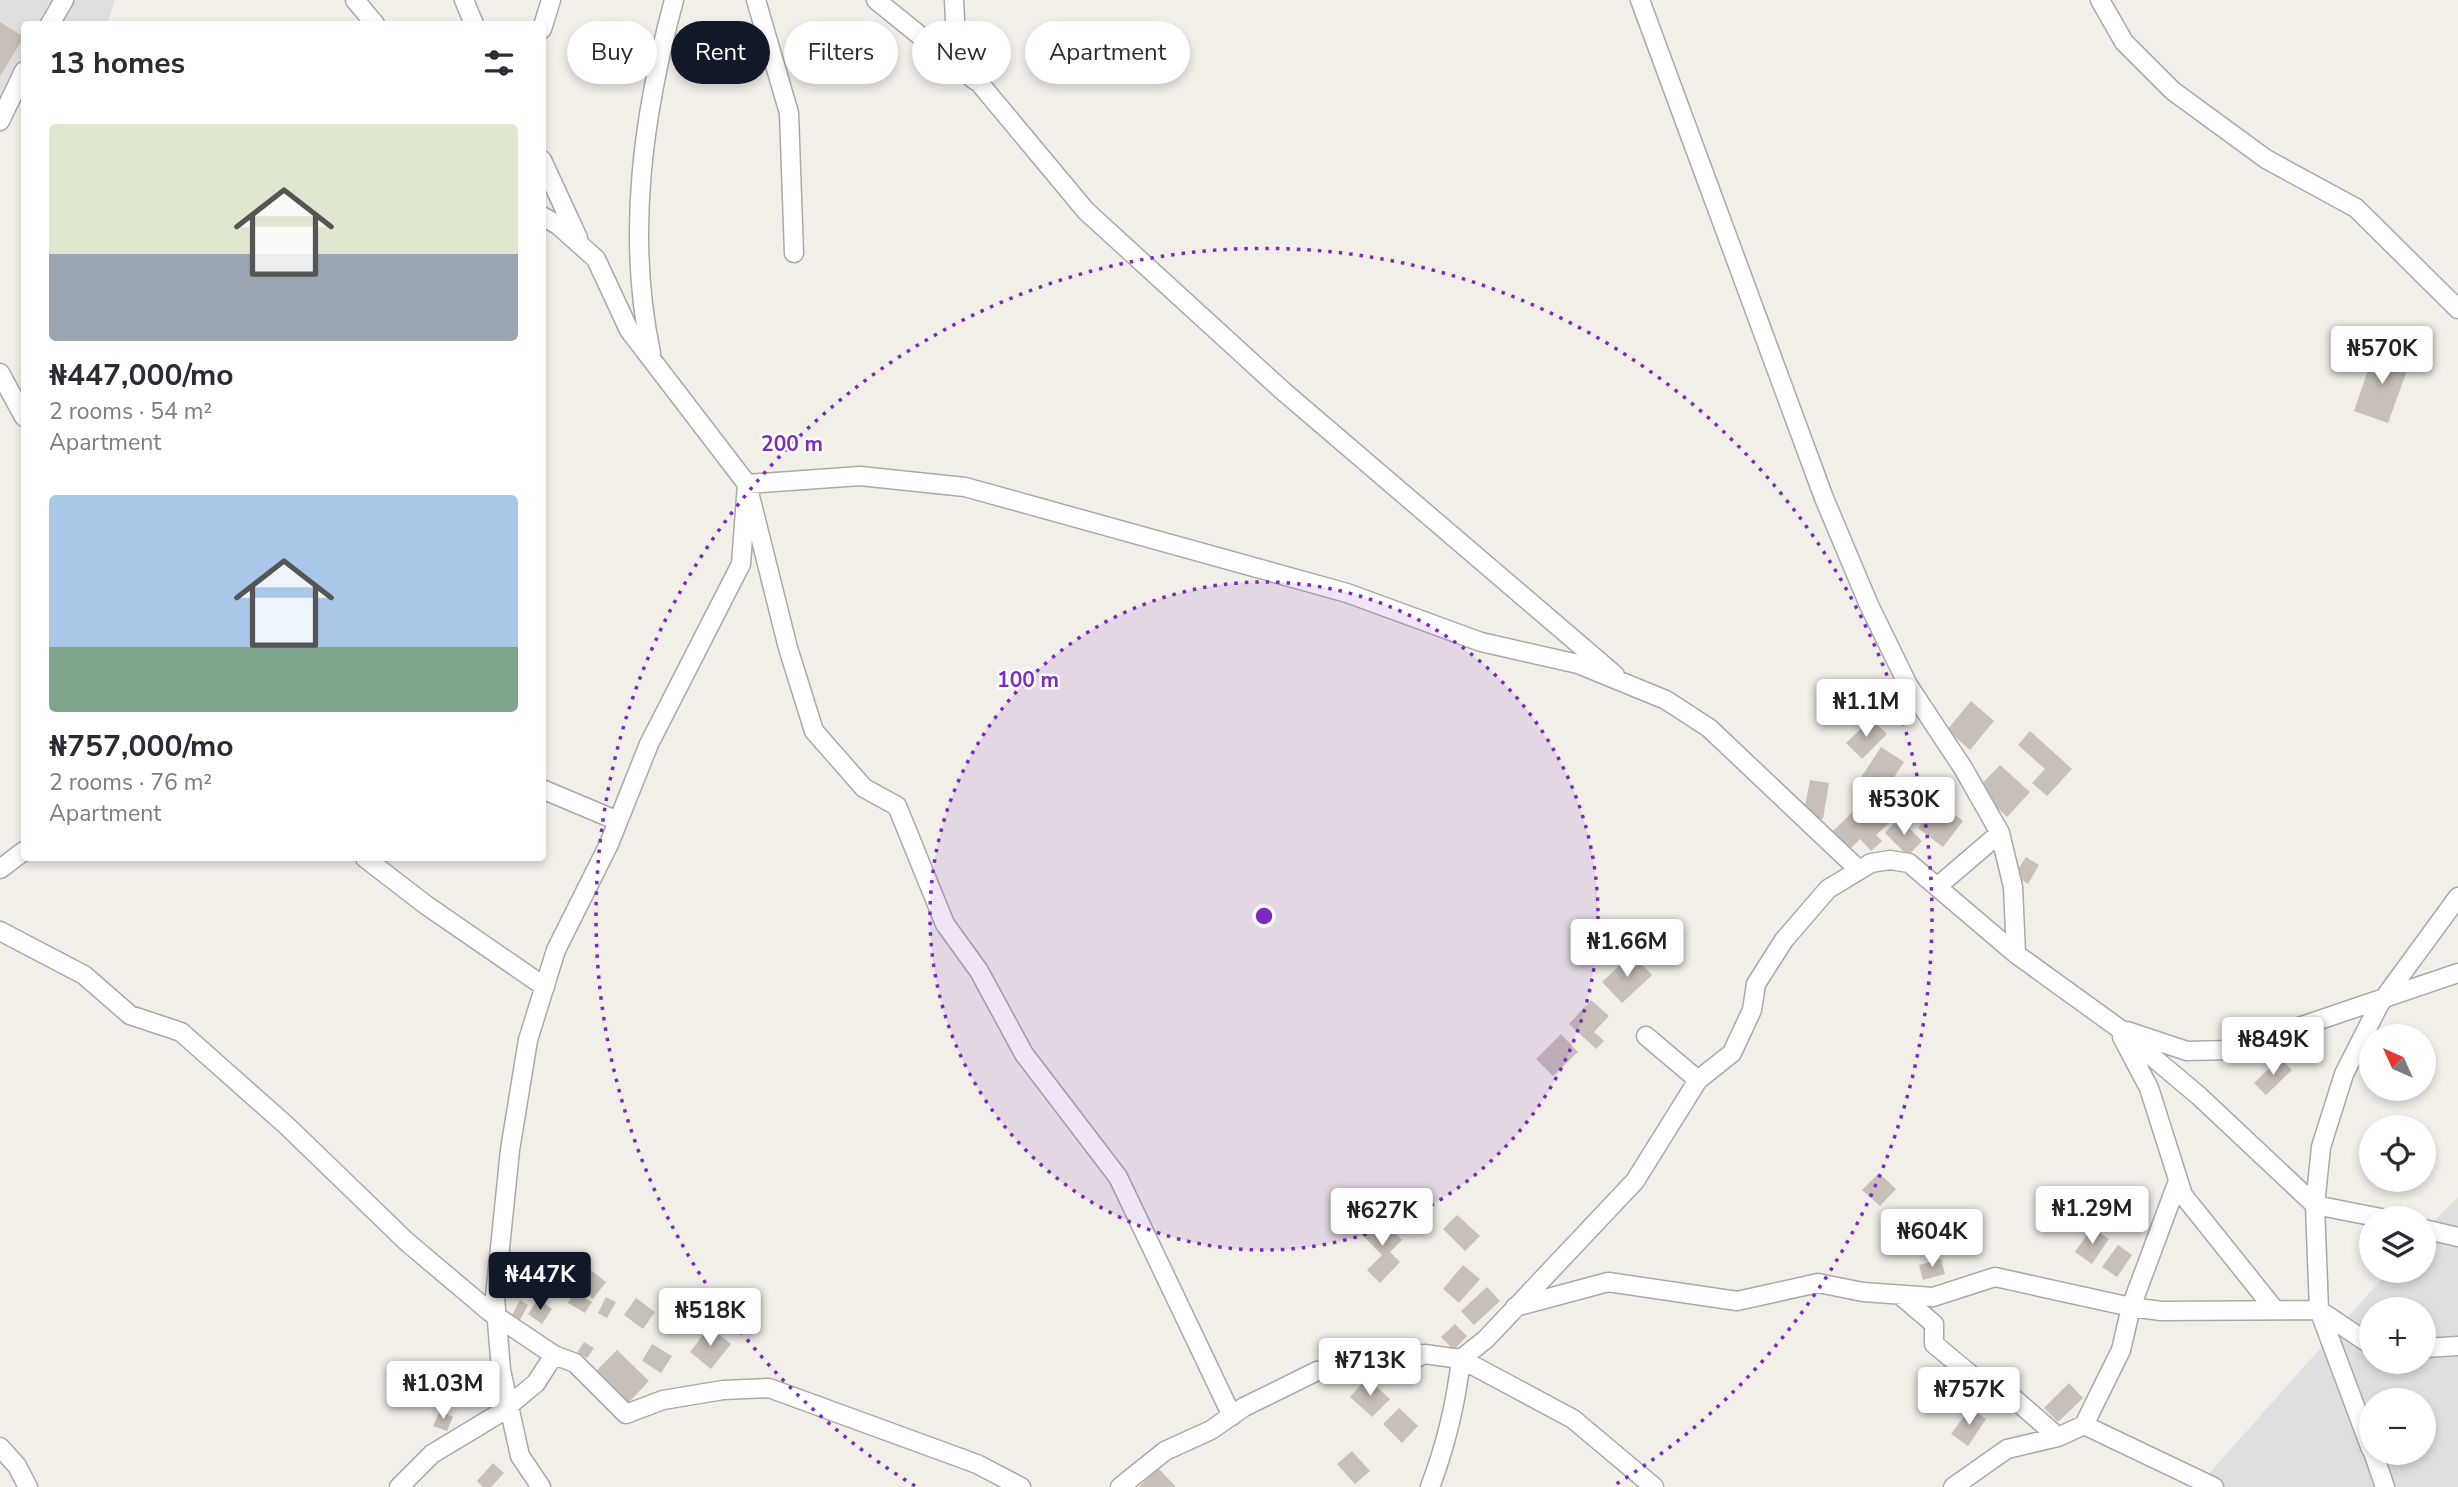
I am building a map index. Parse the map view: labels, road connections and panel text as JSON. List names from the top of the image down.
{
  "north": "top left",
  "page": {
    "chip": [
      "Buy",
      "Rent",
      "Filters",
      "New",
      "Apartment"
    ],
    "heading": "13 homes",
    "list": [
      {
        "name": "₦447,000/mo",
        "note": "2 rooms · 54 m² · Apartment"
      },
      {
        "name": "₦757,000/mo",
        "note": "2 rooms · 76 m² · Apartment"
      }
    ],
    "price": [
      "₦570K",
      "₦1.1M",
      "₦530K",
      "₦1.66M",
      "₦849K",
      "₦1.29M",
      "₦627K",
      "₦604K",
      "₦447K",
      "₦518K",
      "₦713K",
      "₦1.03M",
      "₦757K"
    ],
    "map_buttons": ["+", "−"]
  },
  "rings": ["200 m", "100 m"]
}
